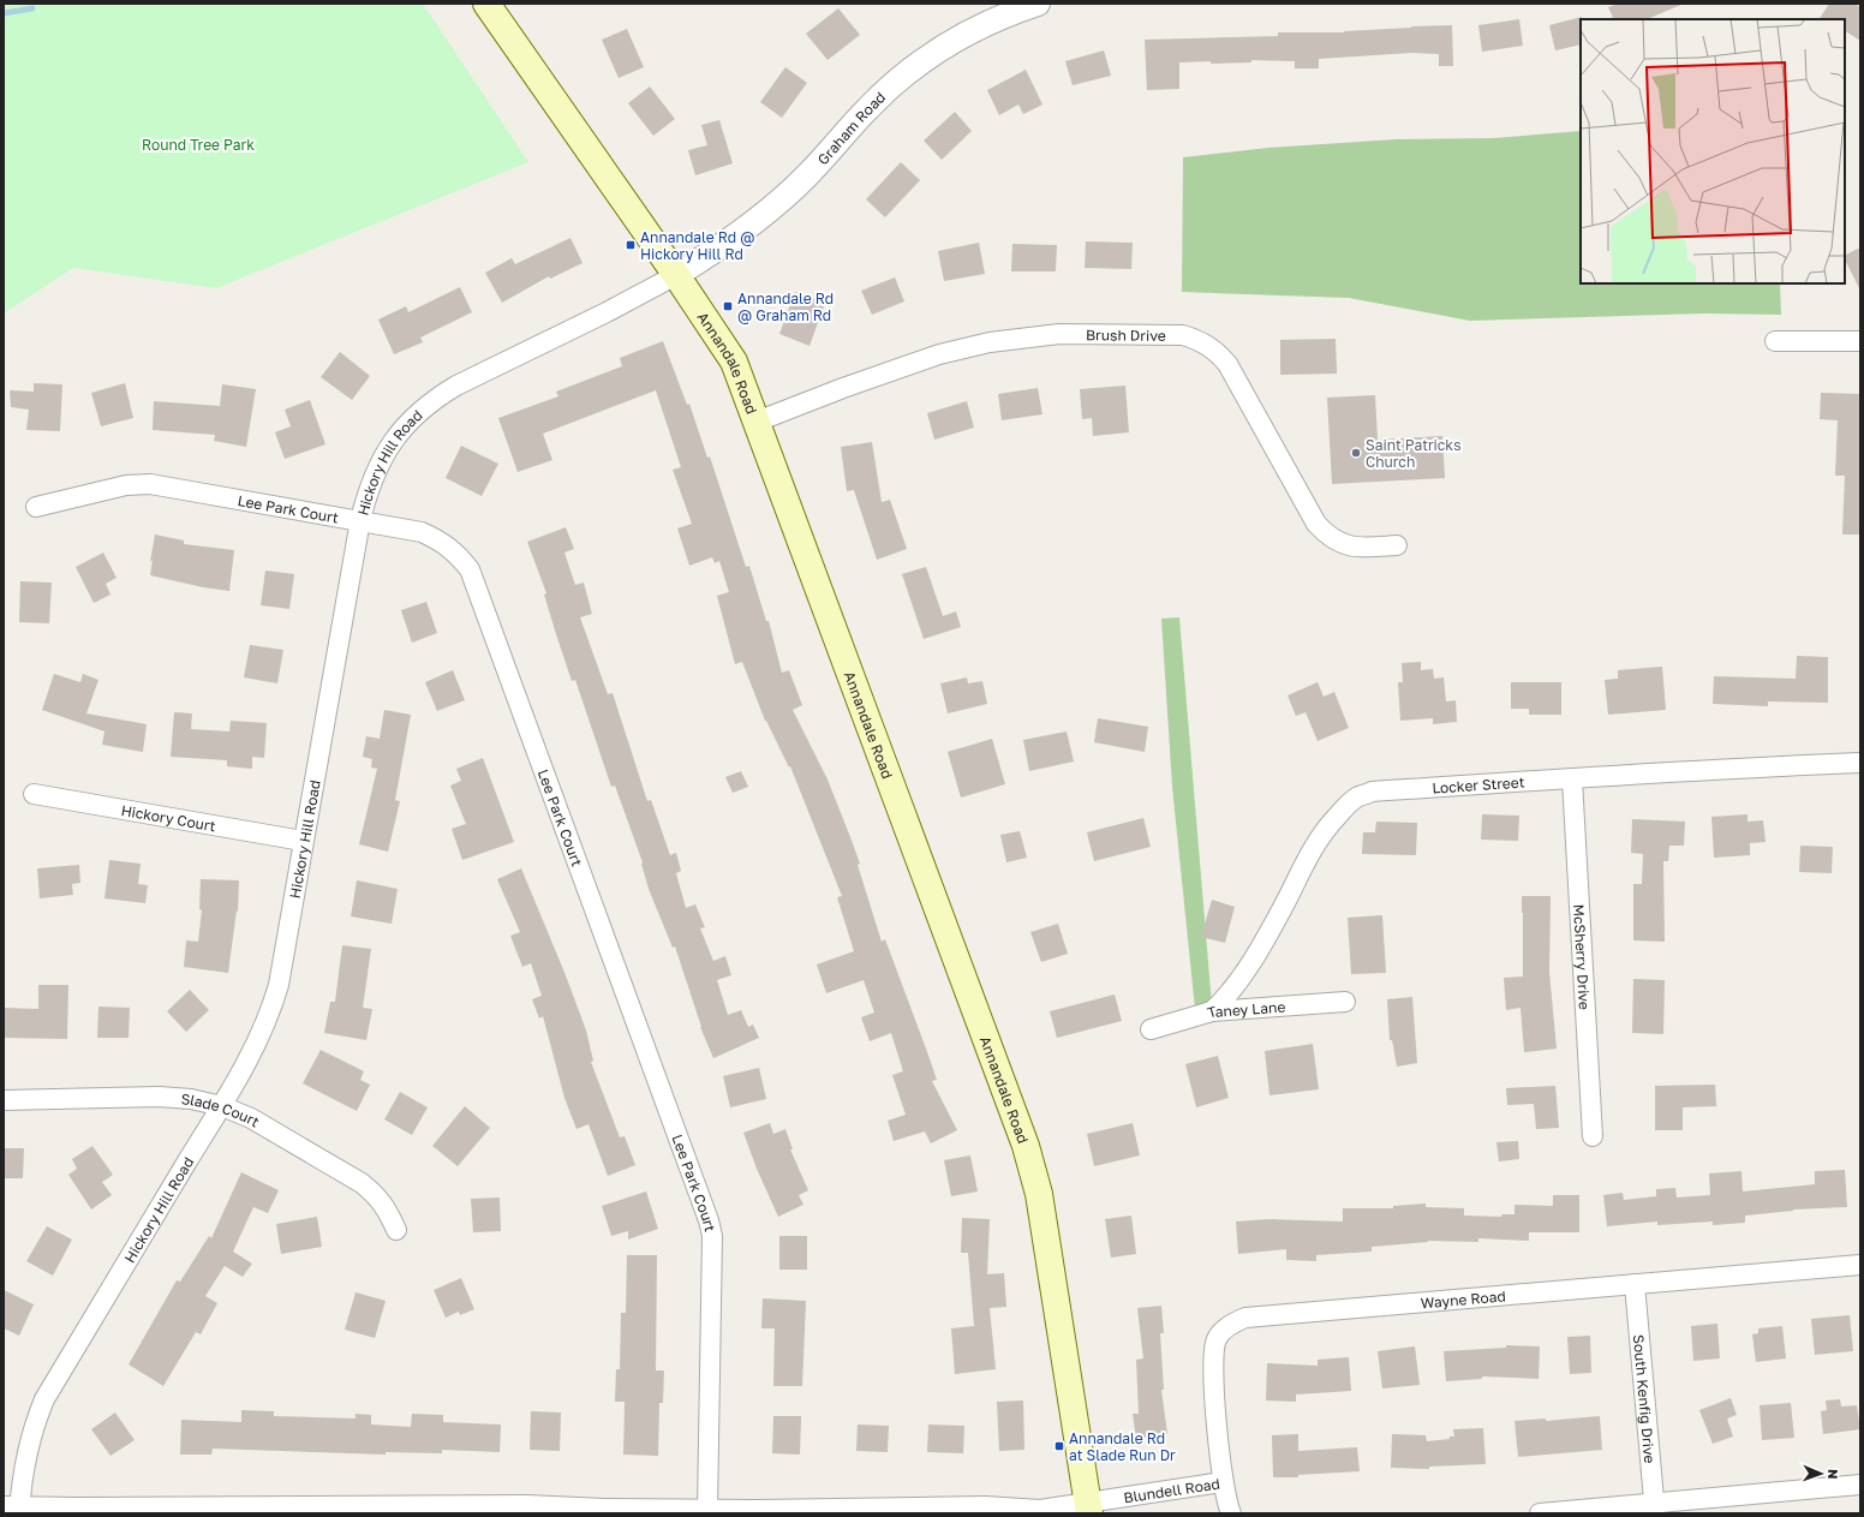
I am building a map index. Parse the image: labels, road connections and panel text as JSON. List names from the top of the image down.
{
  "streets": {
    "main road": ["Annandale Road"],
    "street": [
      "Graham Road",
      "Brush Drive",
      "Hickory Hill Road",
      "Lee Park Court",
      "Locker Street",
      "Hickory Court",
      "McSherry Drive",
      "Taney Lane",
      "Slade Court",
      "Wayne Road",
      "South Kenfig Drive",
      "Blundell Road"
    ]
  },
  "crossings": [
    ["Graham Road", "Annandale Road"],
    ["Graham Road", "Hickory Hill Road"],
    ["Brush Drive", "Annandale Road"],
    ["Annandale Road", "Hickory Hill Road"],
    ["Annandale Road", "Blundell Road"],
    ["Hickory Hill Road", "Lee Park Court"],
    ["Hickory Hill Road", "Hickory Court"],
    ["Hickory Hill Road", "Slade Court"],
    ["Hickory Hill Road", "Blundell Road"],
    ["Lee Park Court", "Blundell Road"],
    ["Locker Street", "McSherry Drive"],
    ["Locker Street", "Taney Lane"],
    ["Wayne Road", "South Kenfig Drive"],
    ["Wayne Road", "Blundell Road"]
  ],
  "parks": ["Round Tree Park"],
  "places": {
    "transit": ["Annandale Rd @ Hickory Hill Rd", "Annandale Rd @ Graham Rd", "Annandale Rd at Slade Run Dr"],
    "other": ["Saint Patricks Church"]
  },
  "north": "right"
}
